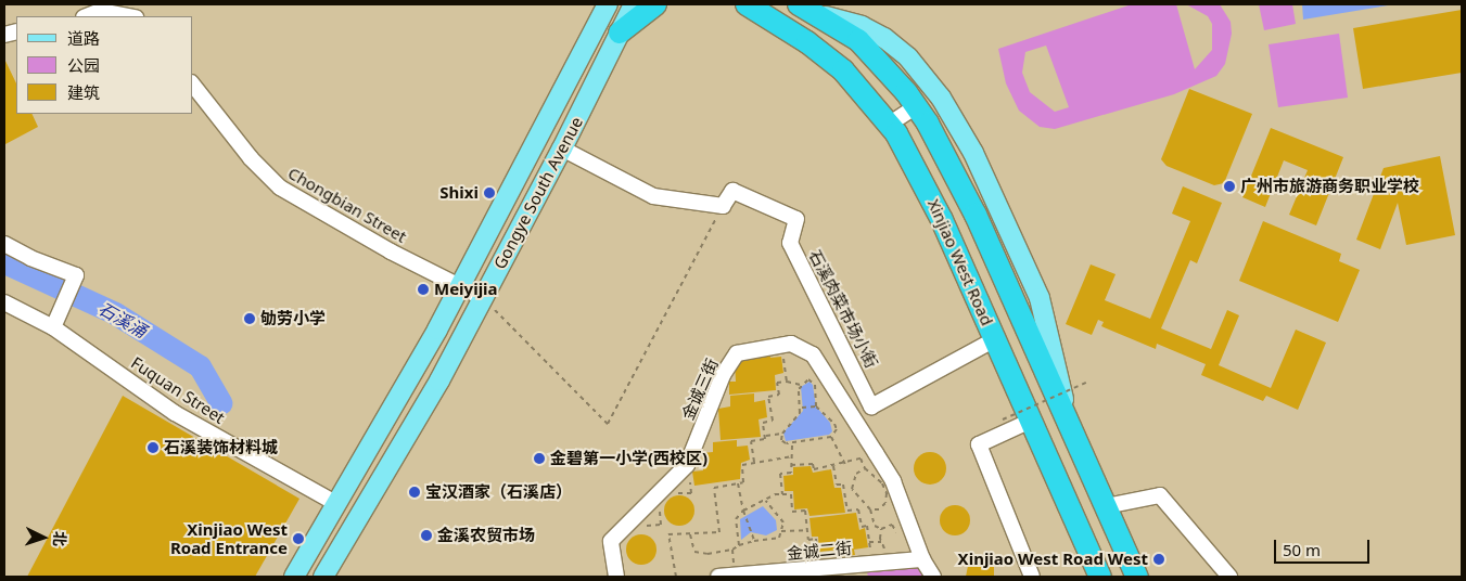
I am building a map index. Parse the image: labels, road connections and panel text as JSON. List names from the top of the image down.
{
  "streets": {
    "highway": ["Xinjiao West Road"],
    "main road": ["Gongye South Avenue"],
    "street": [
      "Chongbian Street",
      "石溪肉菜市场小街",
      "金诚三街",
      "Fuquan Street",
      "金诚二街"
    ]
  },
  "crossings": [
    ["Gongye South Avenue", "Chongbian Street"],
    ["Xinjiao West Road", "石溪肉菜市场小街"],
    ["金诚三街", "金诚二街"]
  ],
  "water": ["石溪涌"],
  "places": [
    "广州市旅游商务职业学校",
    "Shixi",
    "Meiyijia",
    "劬劳小学",
    "石溪装饰材料城",
    "金碧第一小学(西校区)",
    "宝汉酒家（石溪店）",
    "金溪农贸市场",
    "Xinjiao West Road Entrance",
    "Xinjiao West Road West"
  ],
  "legend": ["道路", "公园", "建筑"],
  "scale_bar": "50 m",
  "north": "right"
}
